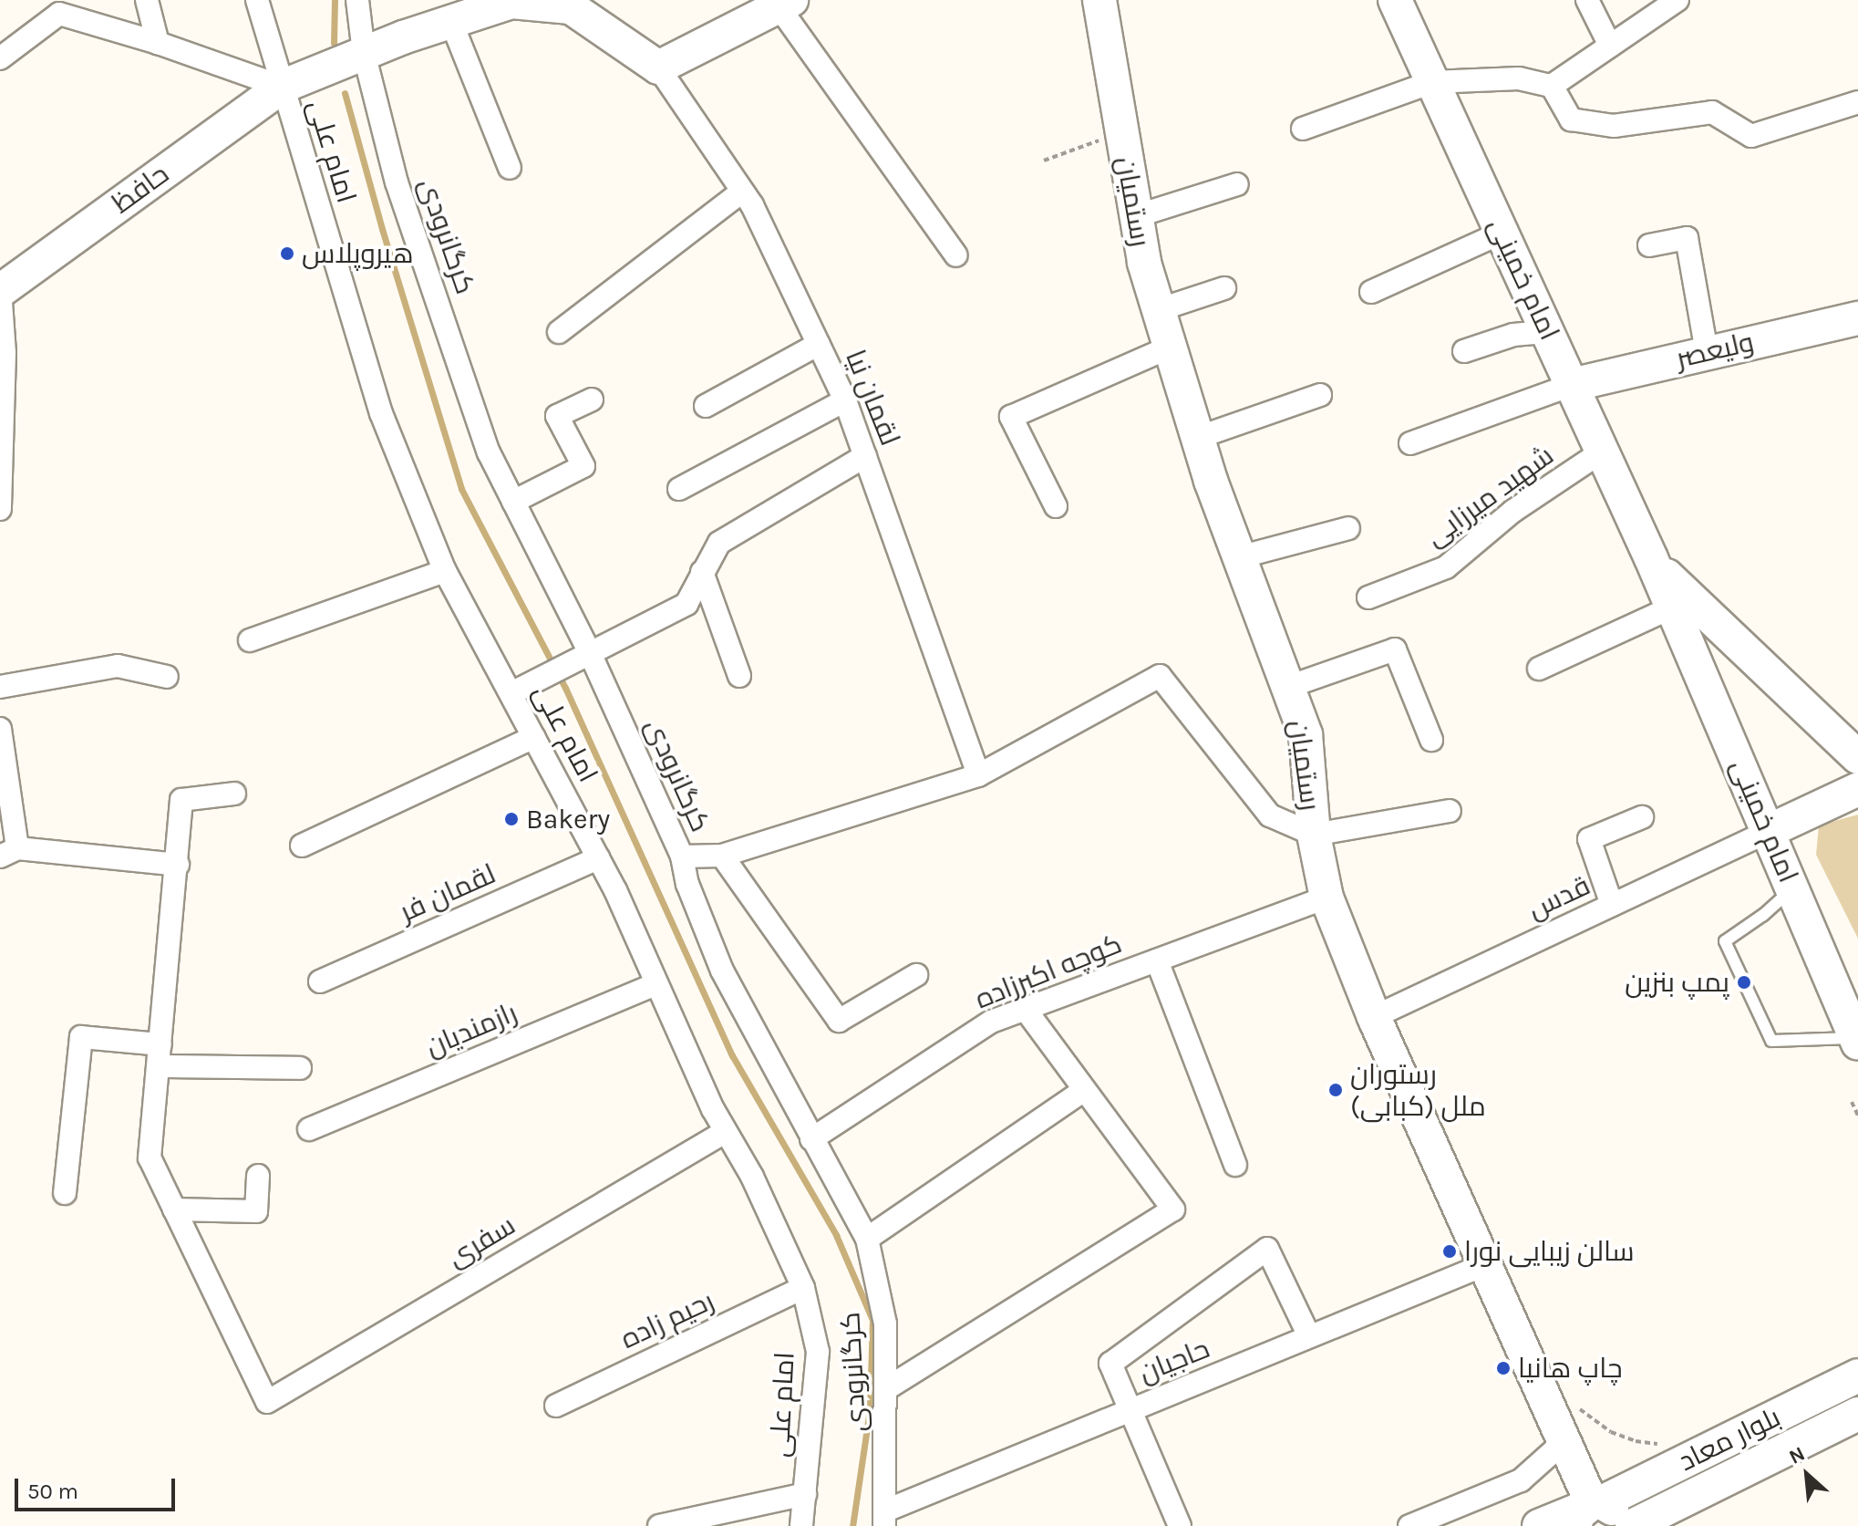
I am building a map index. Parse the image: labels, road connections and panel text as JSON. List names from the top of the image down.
{
  "streets": {
    "street": [
      "امام علی",
      "حافظ",
      "رستمیان",
      "کرگانرودی",
      "امام خمینی",
      "ولیعصر",
      "لقمان نیا",
      "شهید میرزایی",
      "لقمان فر",
      "قدس",
      "کوچه اکبرزاده",
      "رازمندیان",
      "سفری",
      "رحیم زاده",
      "حاجیان",
      "بلوار معاد"
    ]
  },
  "crossings": [
    ["امام علی", "حافظ"],
    ["امام علی", "لقمان فر"],
    ["امام علی", "رازمندیان"],
    ["امام علی", "سفری"],
    ["امام علی", "رحیم زاده"],
    ["حافظ", "کرگانرودی"],
    ["حافظ", "لقمان نیا"],
    ["رستمیان", "قدس"],
    ["رستمیان", "کوچه اکبرزاده"],
    ["رستمیان", "حاجیان"],
    ["رستمیان", "بلوار معاد"],
    ["کرگانرودی", "کوچه اکبرزاده"],
    ["کرگانرودی", "حاجیان"],
    ["امام خمینی", "ولیعصر"],
    ["امام خمینی", "شهید میرزایی"],
    ["امام خمینی", "قدس"]
  ],
  "places": [
    "هیروپلاس",
    "Bakery",
    "پمپ بنزین",
    "رستوران ملل (کبابی)",
    "سالن زیبایی نورا",
    "چاپ هانیا"
  ],
  "scale_bar": "50 m",
  "north": "top left"
}
